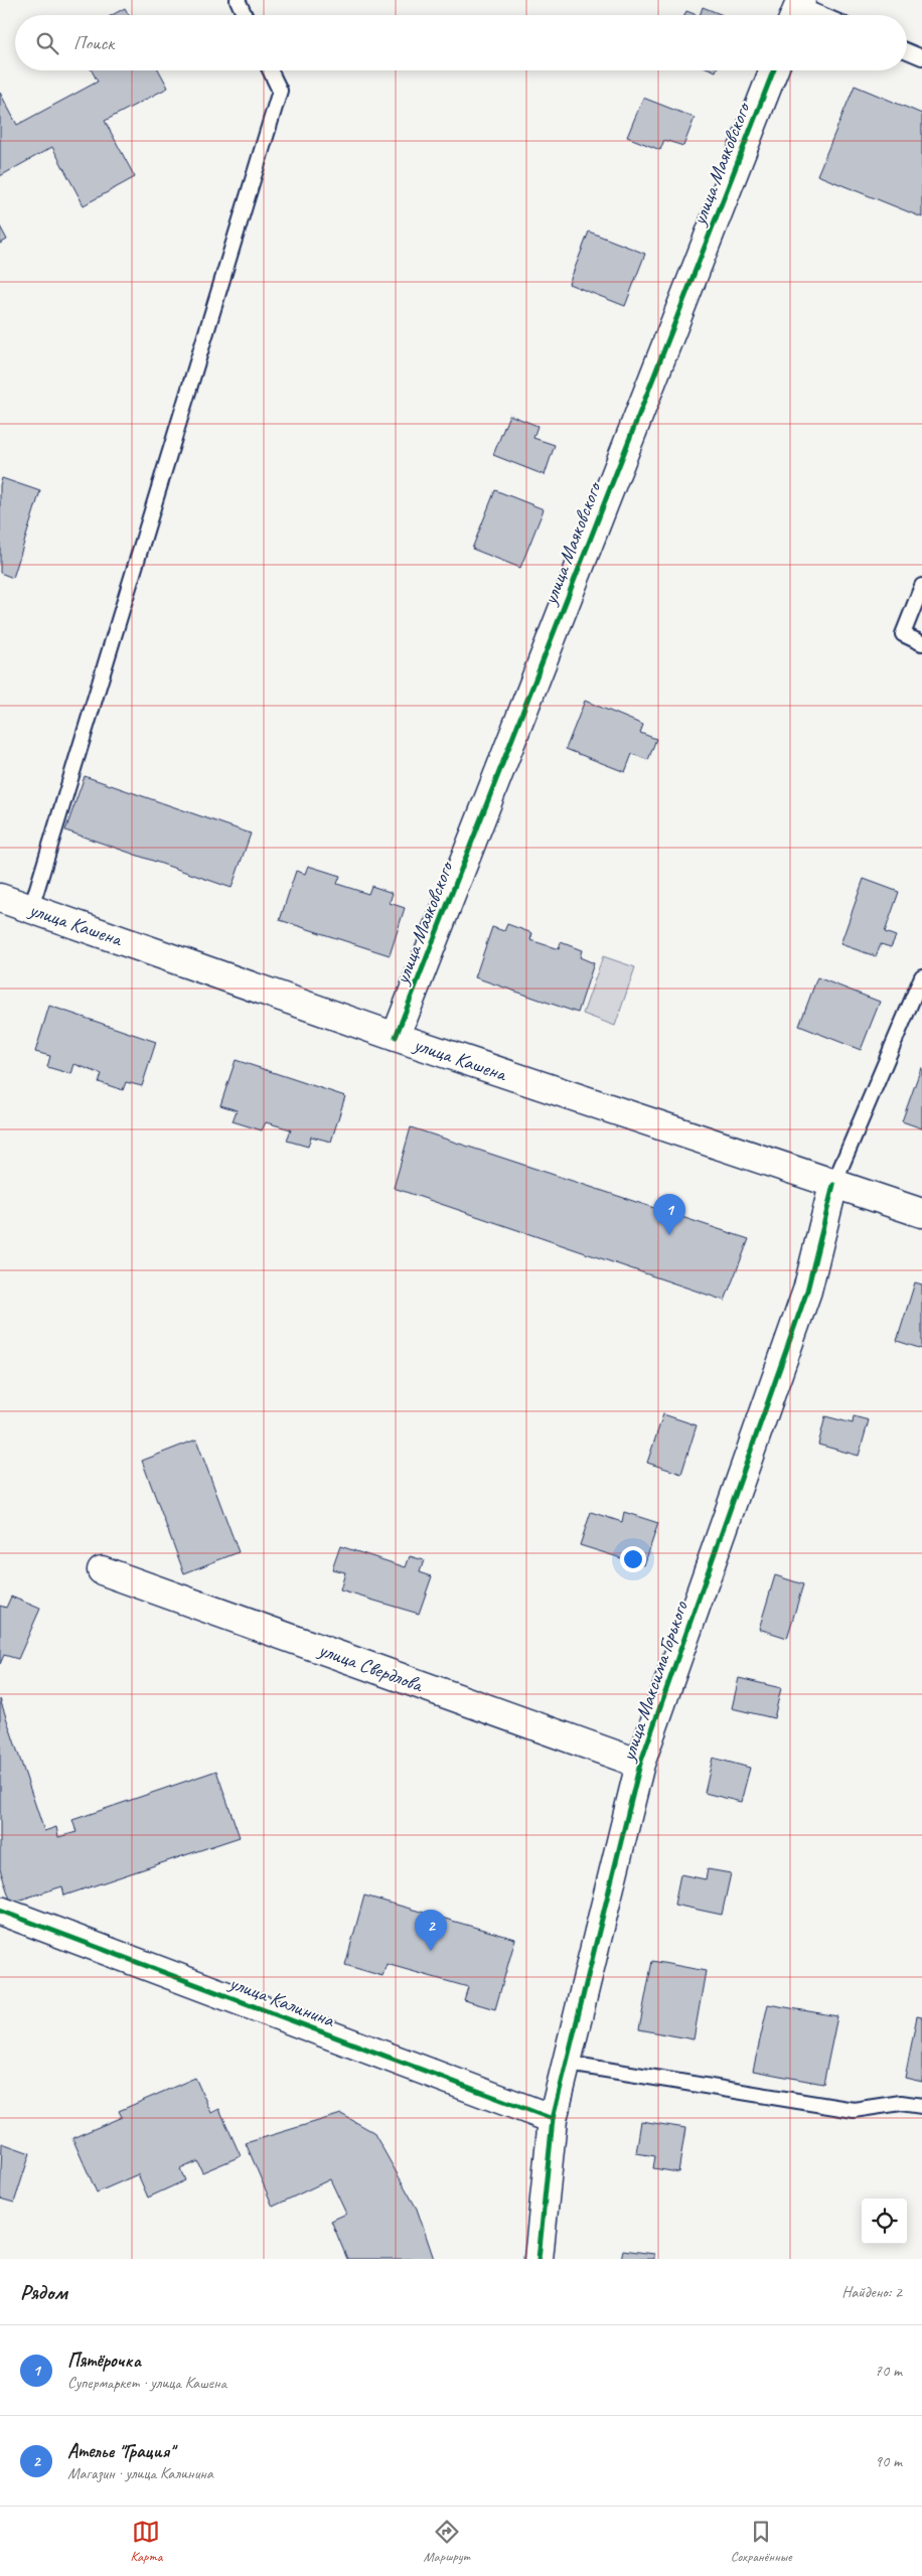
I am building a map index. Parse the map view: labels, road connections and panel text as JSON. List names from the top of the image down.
{
  "streets": {
    "street": [
      "улица Маяковского",
      "улица Кашена",
      "улица Свердлова",
      "улица Максима Горького",
      "улица Калинина"
    ]
  },
  "crossings": [
    ["улица Маяковского", "улица Кашена"],
    ["улица Кашена", "улица Максима Горького"],
    ["улица Свердлова", "улица Максима Горького"],
    ["улица Максима Горького", "улица Калинина"]
  ],
  "page": {
    "search": "Поиск",
    "pins": ["1", "2"],
    "heading": ["Рядом", "Найдено: 2"],
    "list": [
      {
        "mark": "1",
        "name": "Пятёрочка",
        "note": "Супермаркет · улица Кашена",
        "value": "70 m"
      },
      {
        "mark": "2",
        "name": "Ателье \"Грация\"",
        "note": "Магазин · улица Калинина",
        "value": "90 m"
      }
    ],
    "nav": ["Карта", "Маршрут", "Сохранённые"]
  }
}
